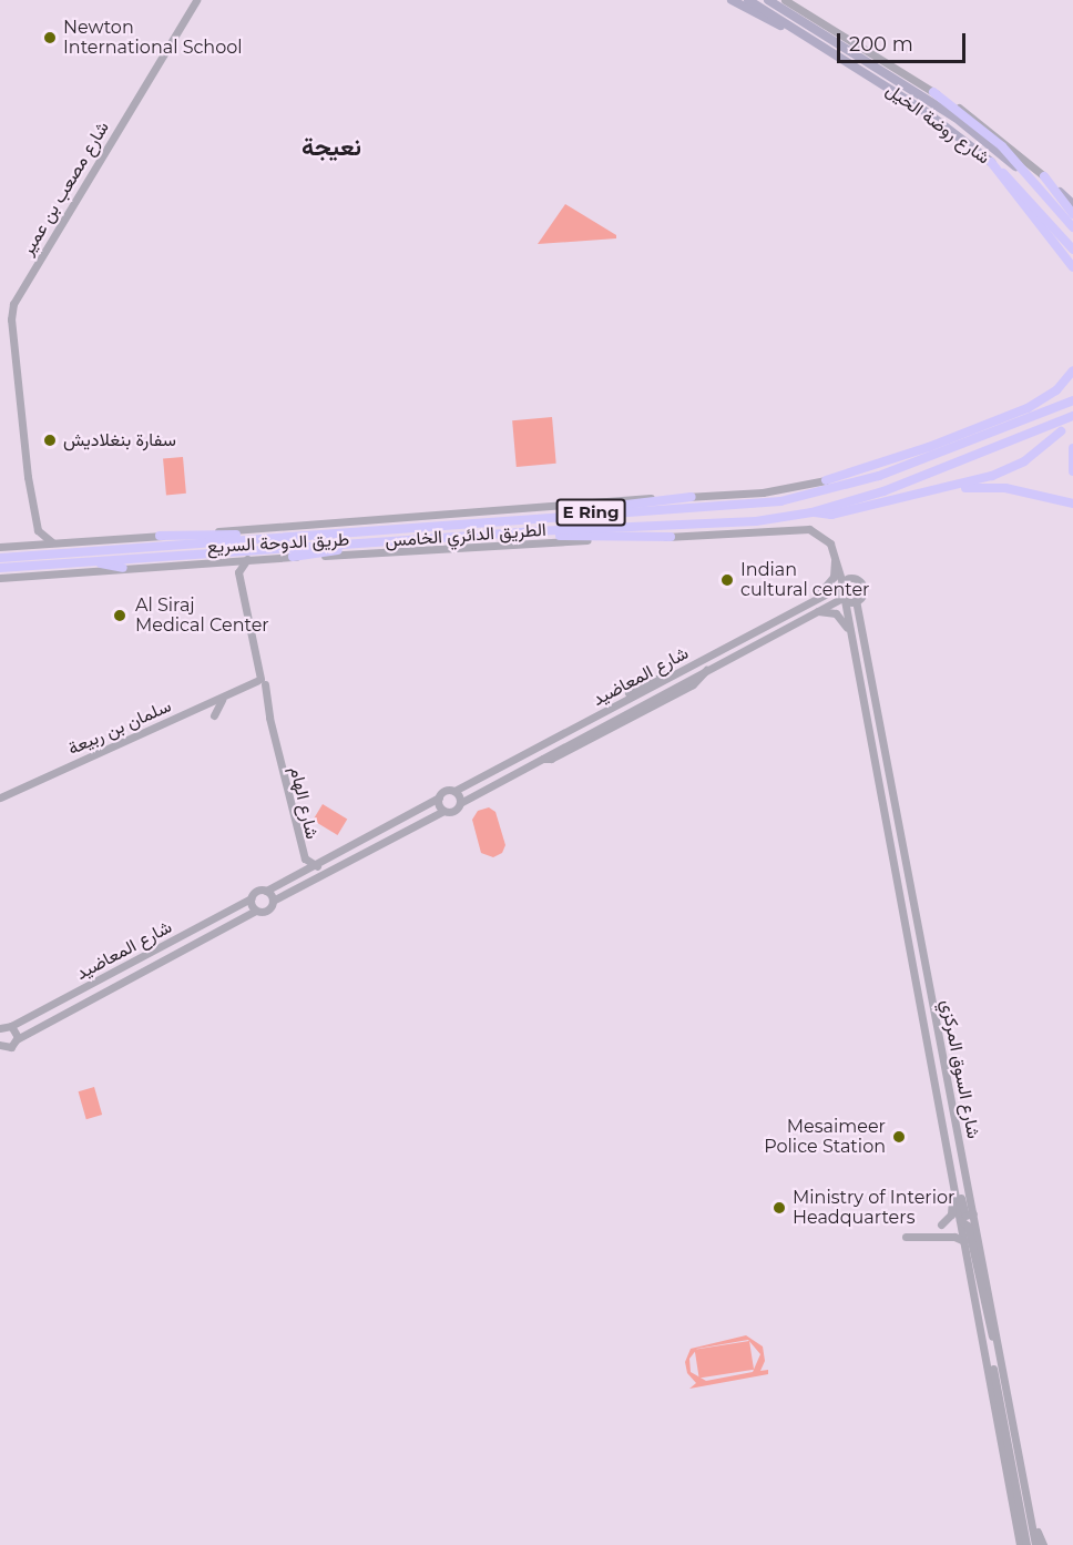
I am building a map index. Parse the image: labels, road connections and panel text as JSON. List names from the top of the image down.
{
  "streets": {
    "highway": ["شارع روضة الخيل", "E Ring", "الطريق الدائري الخامس"],
    "street": [
      "شارع مصعب بن عمير",
      "طريق الدوحة السريع",
      "شارع المعاضيد",
      "سلمان بن ربيعة",
      "شارع الهام",
      "شارع السوق المركزي"
    ]
  },
  "crossings": [
    ["طريق الدوحة السريع", "شارع المعاضيد"],
    ["طريق الدوحة السريع", "شارع السوق المركزي"],
    ["شارع المعاضيد", "شارع السوق المركزي"],
    ["سلمان بن ربيعة", "شارع الهام"]
  ],
  "districts": ["نعيجة"],
  "places": [
    "Newton International School",
    "سفارة بنغلاديش",
    "Indian cultural center",
    "Al Siraj Medical Center",
    "Mesaimeer Police Station",
    "Ministry of Interior Headquarters"
  ],
  "scale_bar": "200 m"
}
